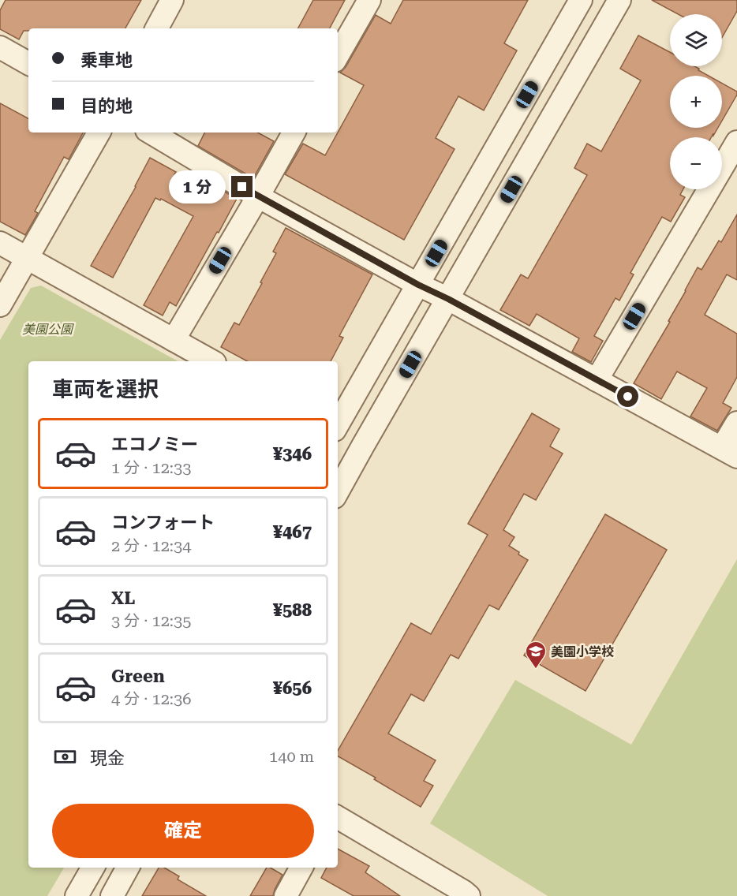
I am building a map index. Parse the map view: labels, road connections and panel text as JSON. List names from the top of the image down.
{
  "parks": ["美園公園"],
  "places": {
    "school or university": ["美園小学校"]
  },
  "page": {
    "map_buttons": ["+", "−"],
    "banner": ["乗車地", "目的地"],
    "bubble": "1 分",
    "heading": "車両を選択",
    "list": [
      {
        "name": "エコノミー",
        "note": "1 分 · 12:33",
        "value": "¥346"
      },
      {
        "name": "コンフォート",
        "note": "2 分 · 12:34",
        "value": "¥467"
      },
      {
        "name": "XL",
        "note": "3 分 · 12:35",
        "value": "¥588"
      },
      {
        "name": "Green",
        "note": "4 分 · 12:36",
        "value": "¥656"
      }
    ],
    "pay": ["現金", "140 m"],
    "buttons": "確定"
  }
}
